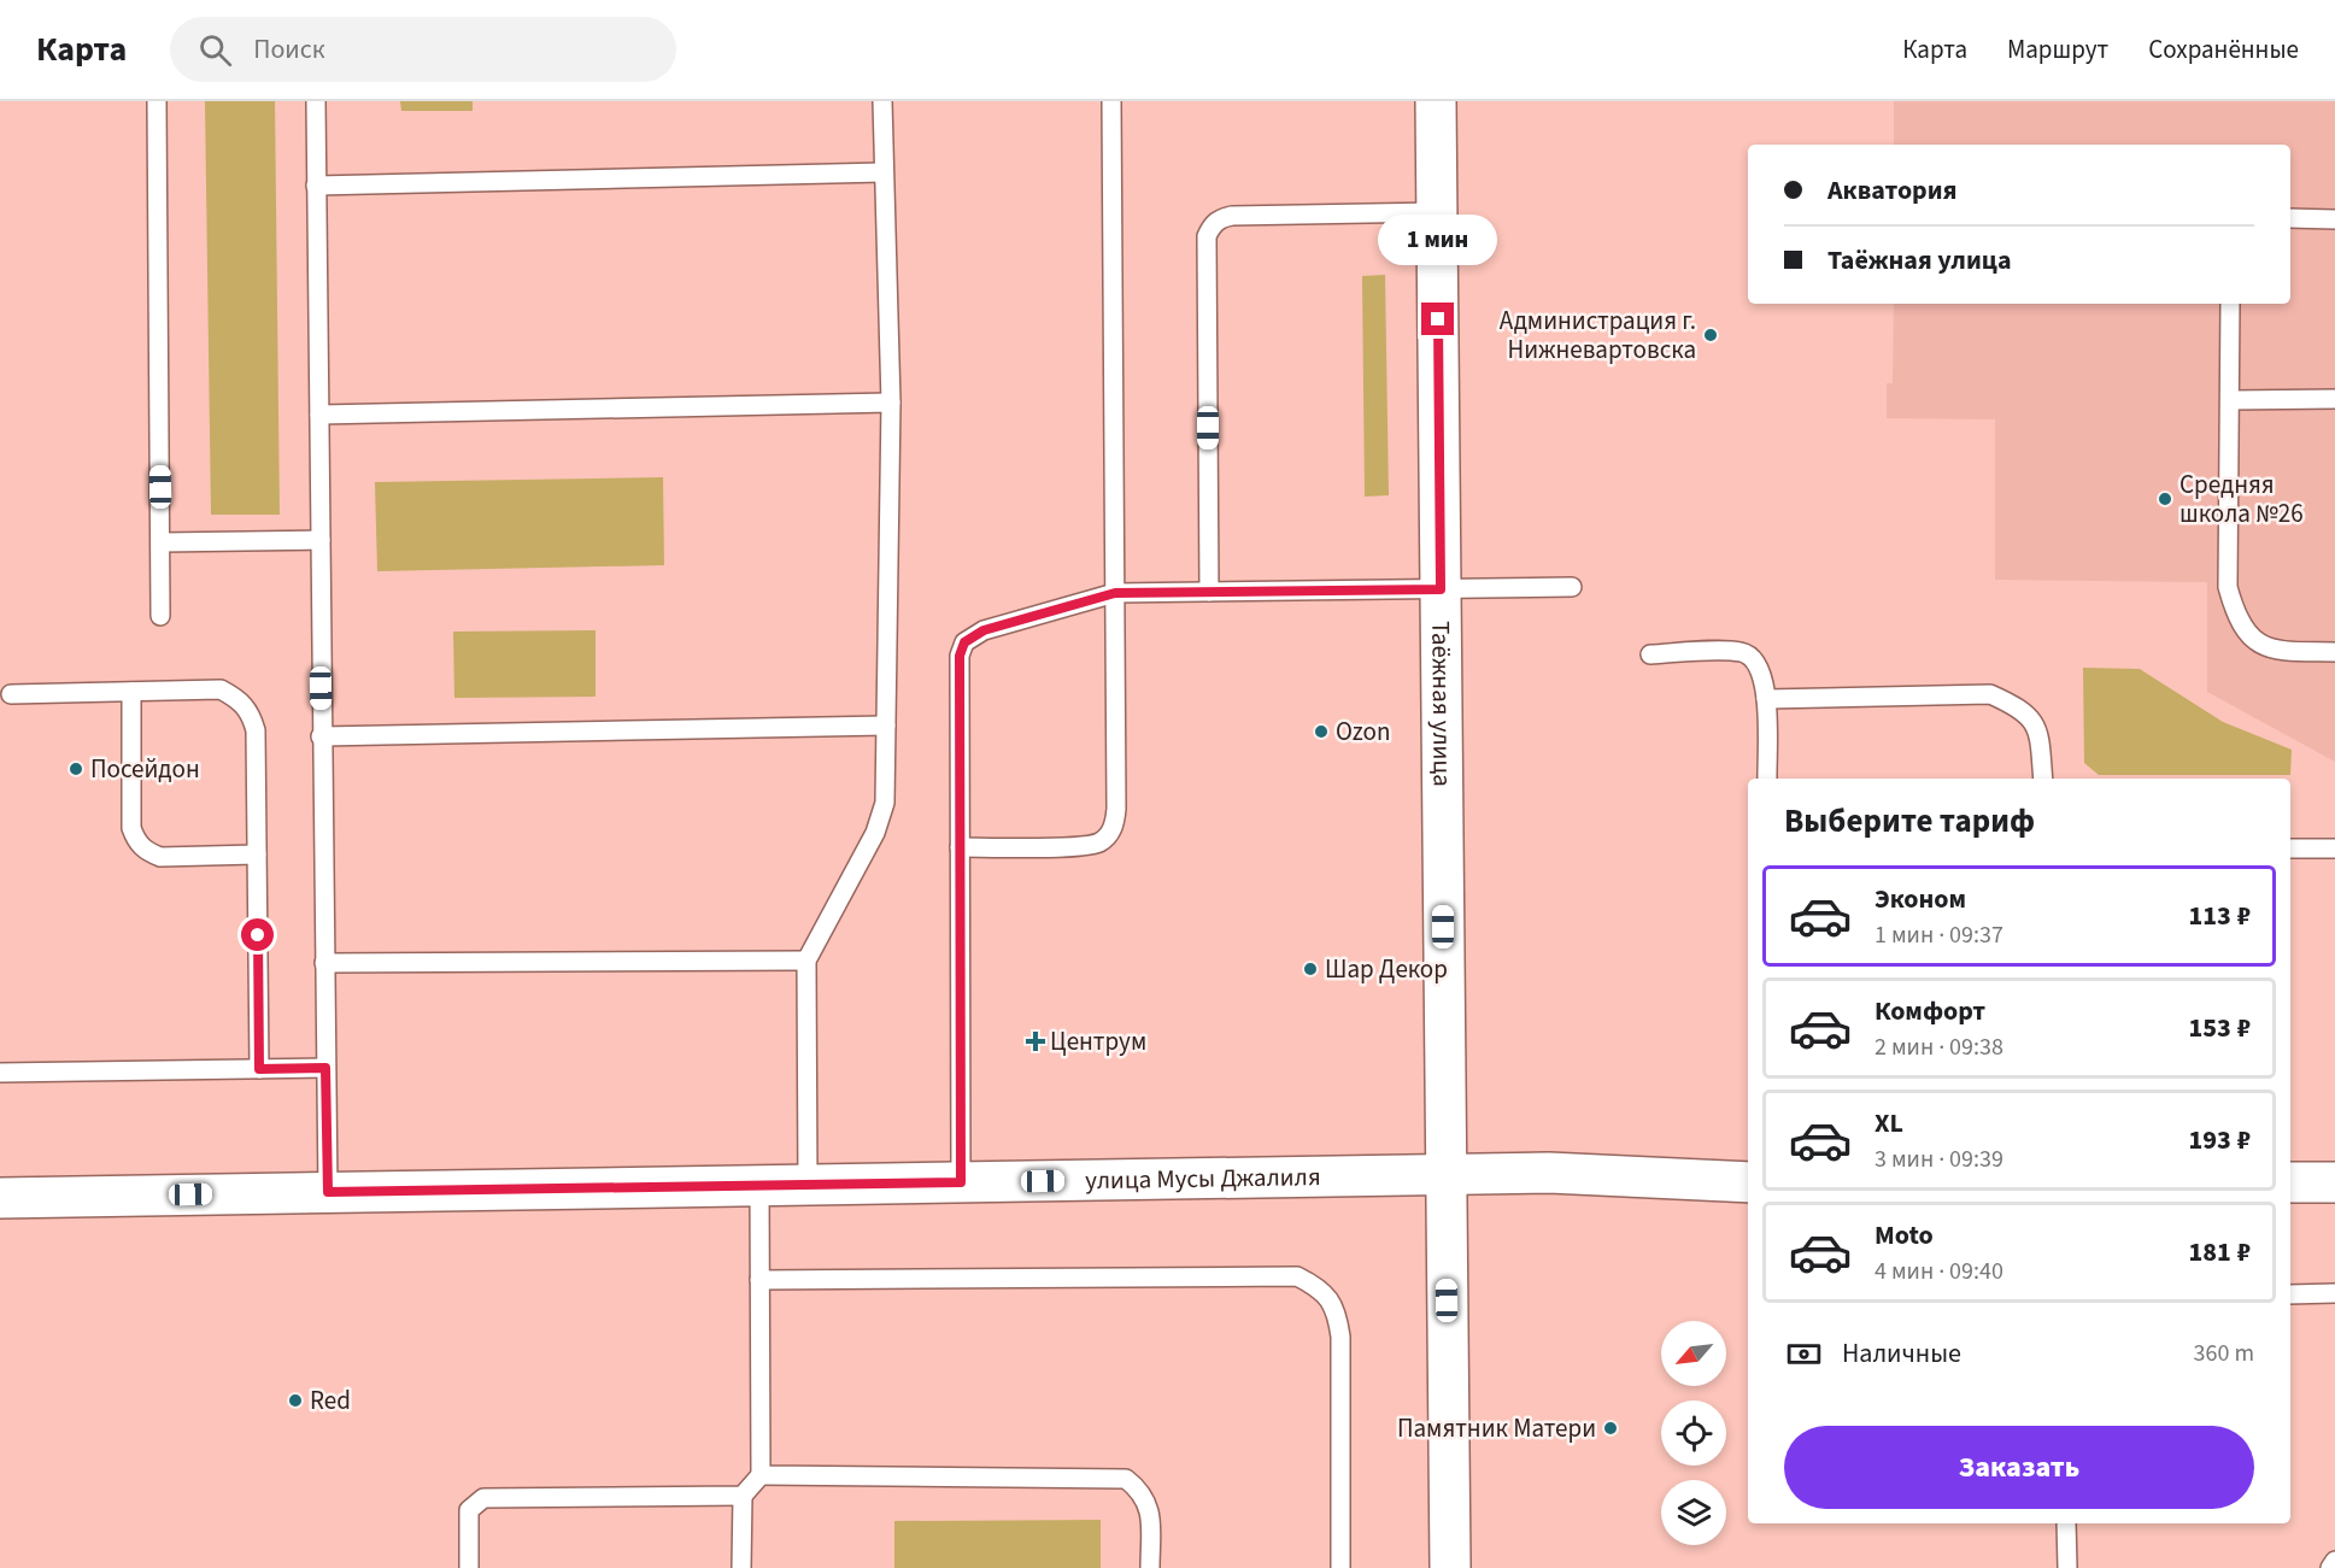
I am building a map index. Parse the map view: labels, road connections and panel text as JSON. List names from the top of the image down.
{
  "streets": {
    "street": ["Таёжная улица", "улица Мусы Джалиля"]
  },
  "crossings": [
    ["Таёжная улица", "улица Мусы Джалиля"]
  ],
  "places": {
    "other": [
      "Администрация г. Нижневартовска",
      "Средняя школа №26",
      "Ozon",
      "Посейдон",
      "Шар Декор",
      "Red",
      "Памятник Матери"
    ],
    "health": ["Центрум"]
  },
  "north": "bottom left",
  "page": {
    "header": "Карта",
    "search": "Поиск",
    "nav": ["Карта", "Маршрут", "Сохранённые"],
    "banner": ["Акватория", "Таёжная улица"],
    "bubble": "1 мин",
    "heading": "Выберите тариф",
    "list": [
      {
        "name": "Эконом",
        "note": "1 мин · 09:37",
        "value": "113 ₽"
      },
      {
        "name": "Комфорт",
        "note": "2 мин · 09:38",
        "value": "153 ₽"
      },
      {
        "name": "XL",
        "note": "3 мин · 09:39",
        "value": "193 ₽"
      },
      {
        "name": "Moto",
        "note": "4 мин · 09:40",
        "value": "181 ₽"
      }
    ],
    "pay": ["Наличные", "360 m"],
    "buttons": "Заказать"
  }
}
